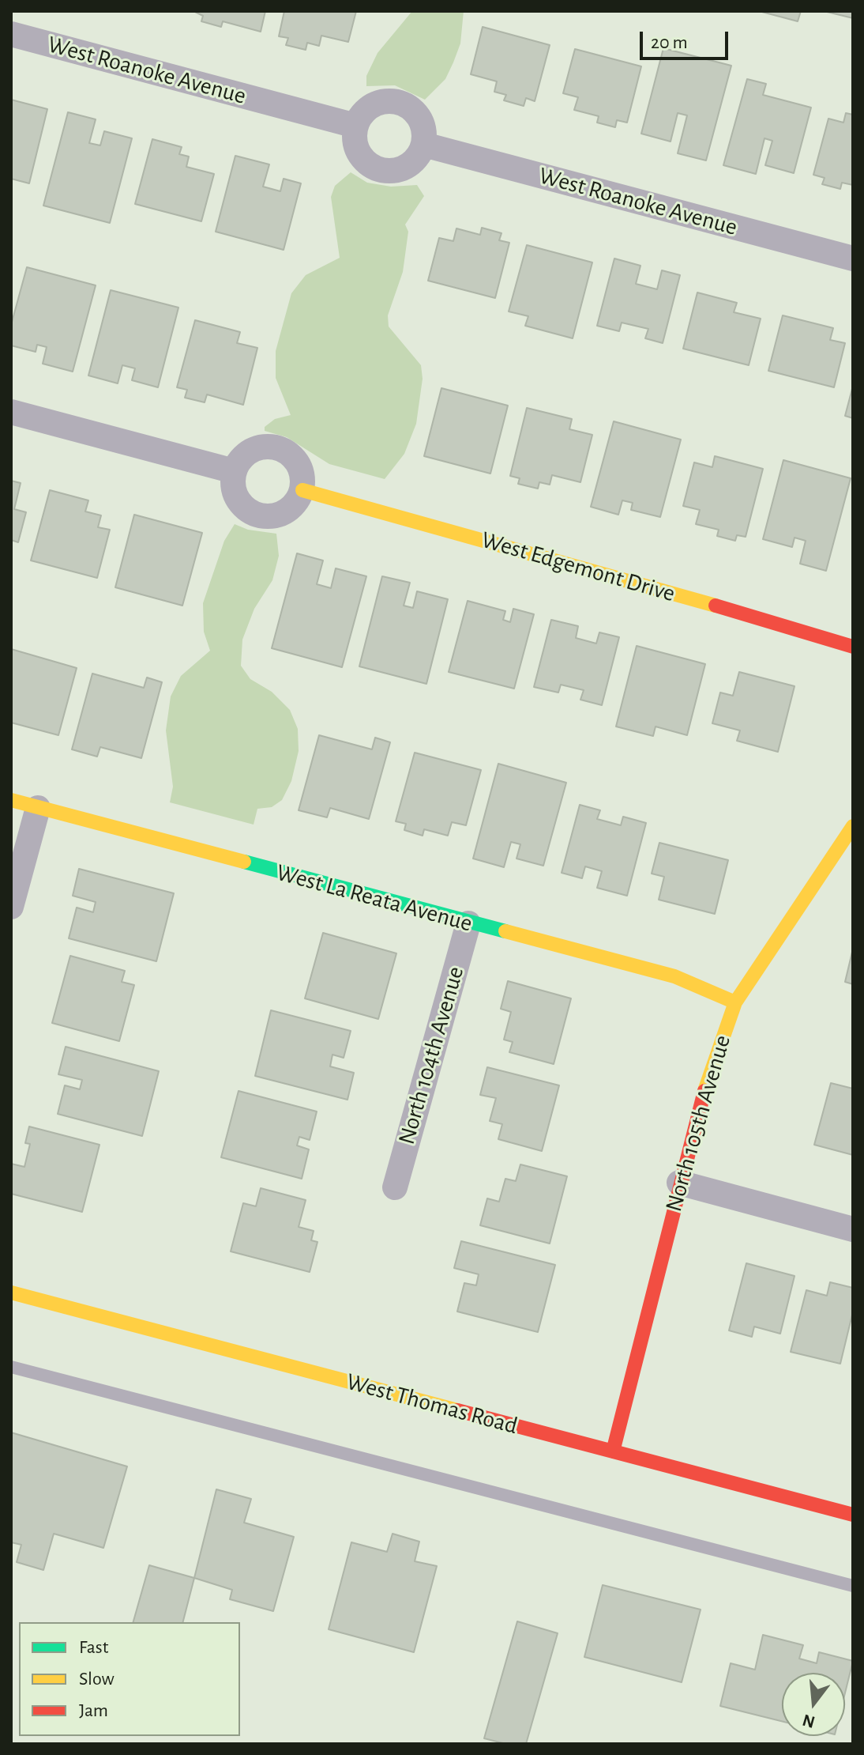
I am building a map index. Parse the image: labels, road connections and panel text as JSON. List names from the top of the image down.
{
  "streets": {
    "street": [
      "West Roanoke Avenue",
      "West Edgemont Drive",
      "West La Reata Avenue",
      "North 104th Avenue",
      "North 105th Avenue",
      "West Thomas Road"
    ]
  },
  "crossings": [
    ["West La Reata Avenue", "North 104th Avenue"],
    ["West La Reata Avenue", "North 105th Avenue"],
    ["North 105th Avenue", "West Thomas Road"]
  ],
  "legend": ["Fast", "Slow", "Jam"],
  "scale_bar": "20 m",
  "north": "bottom"
}
